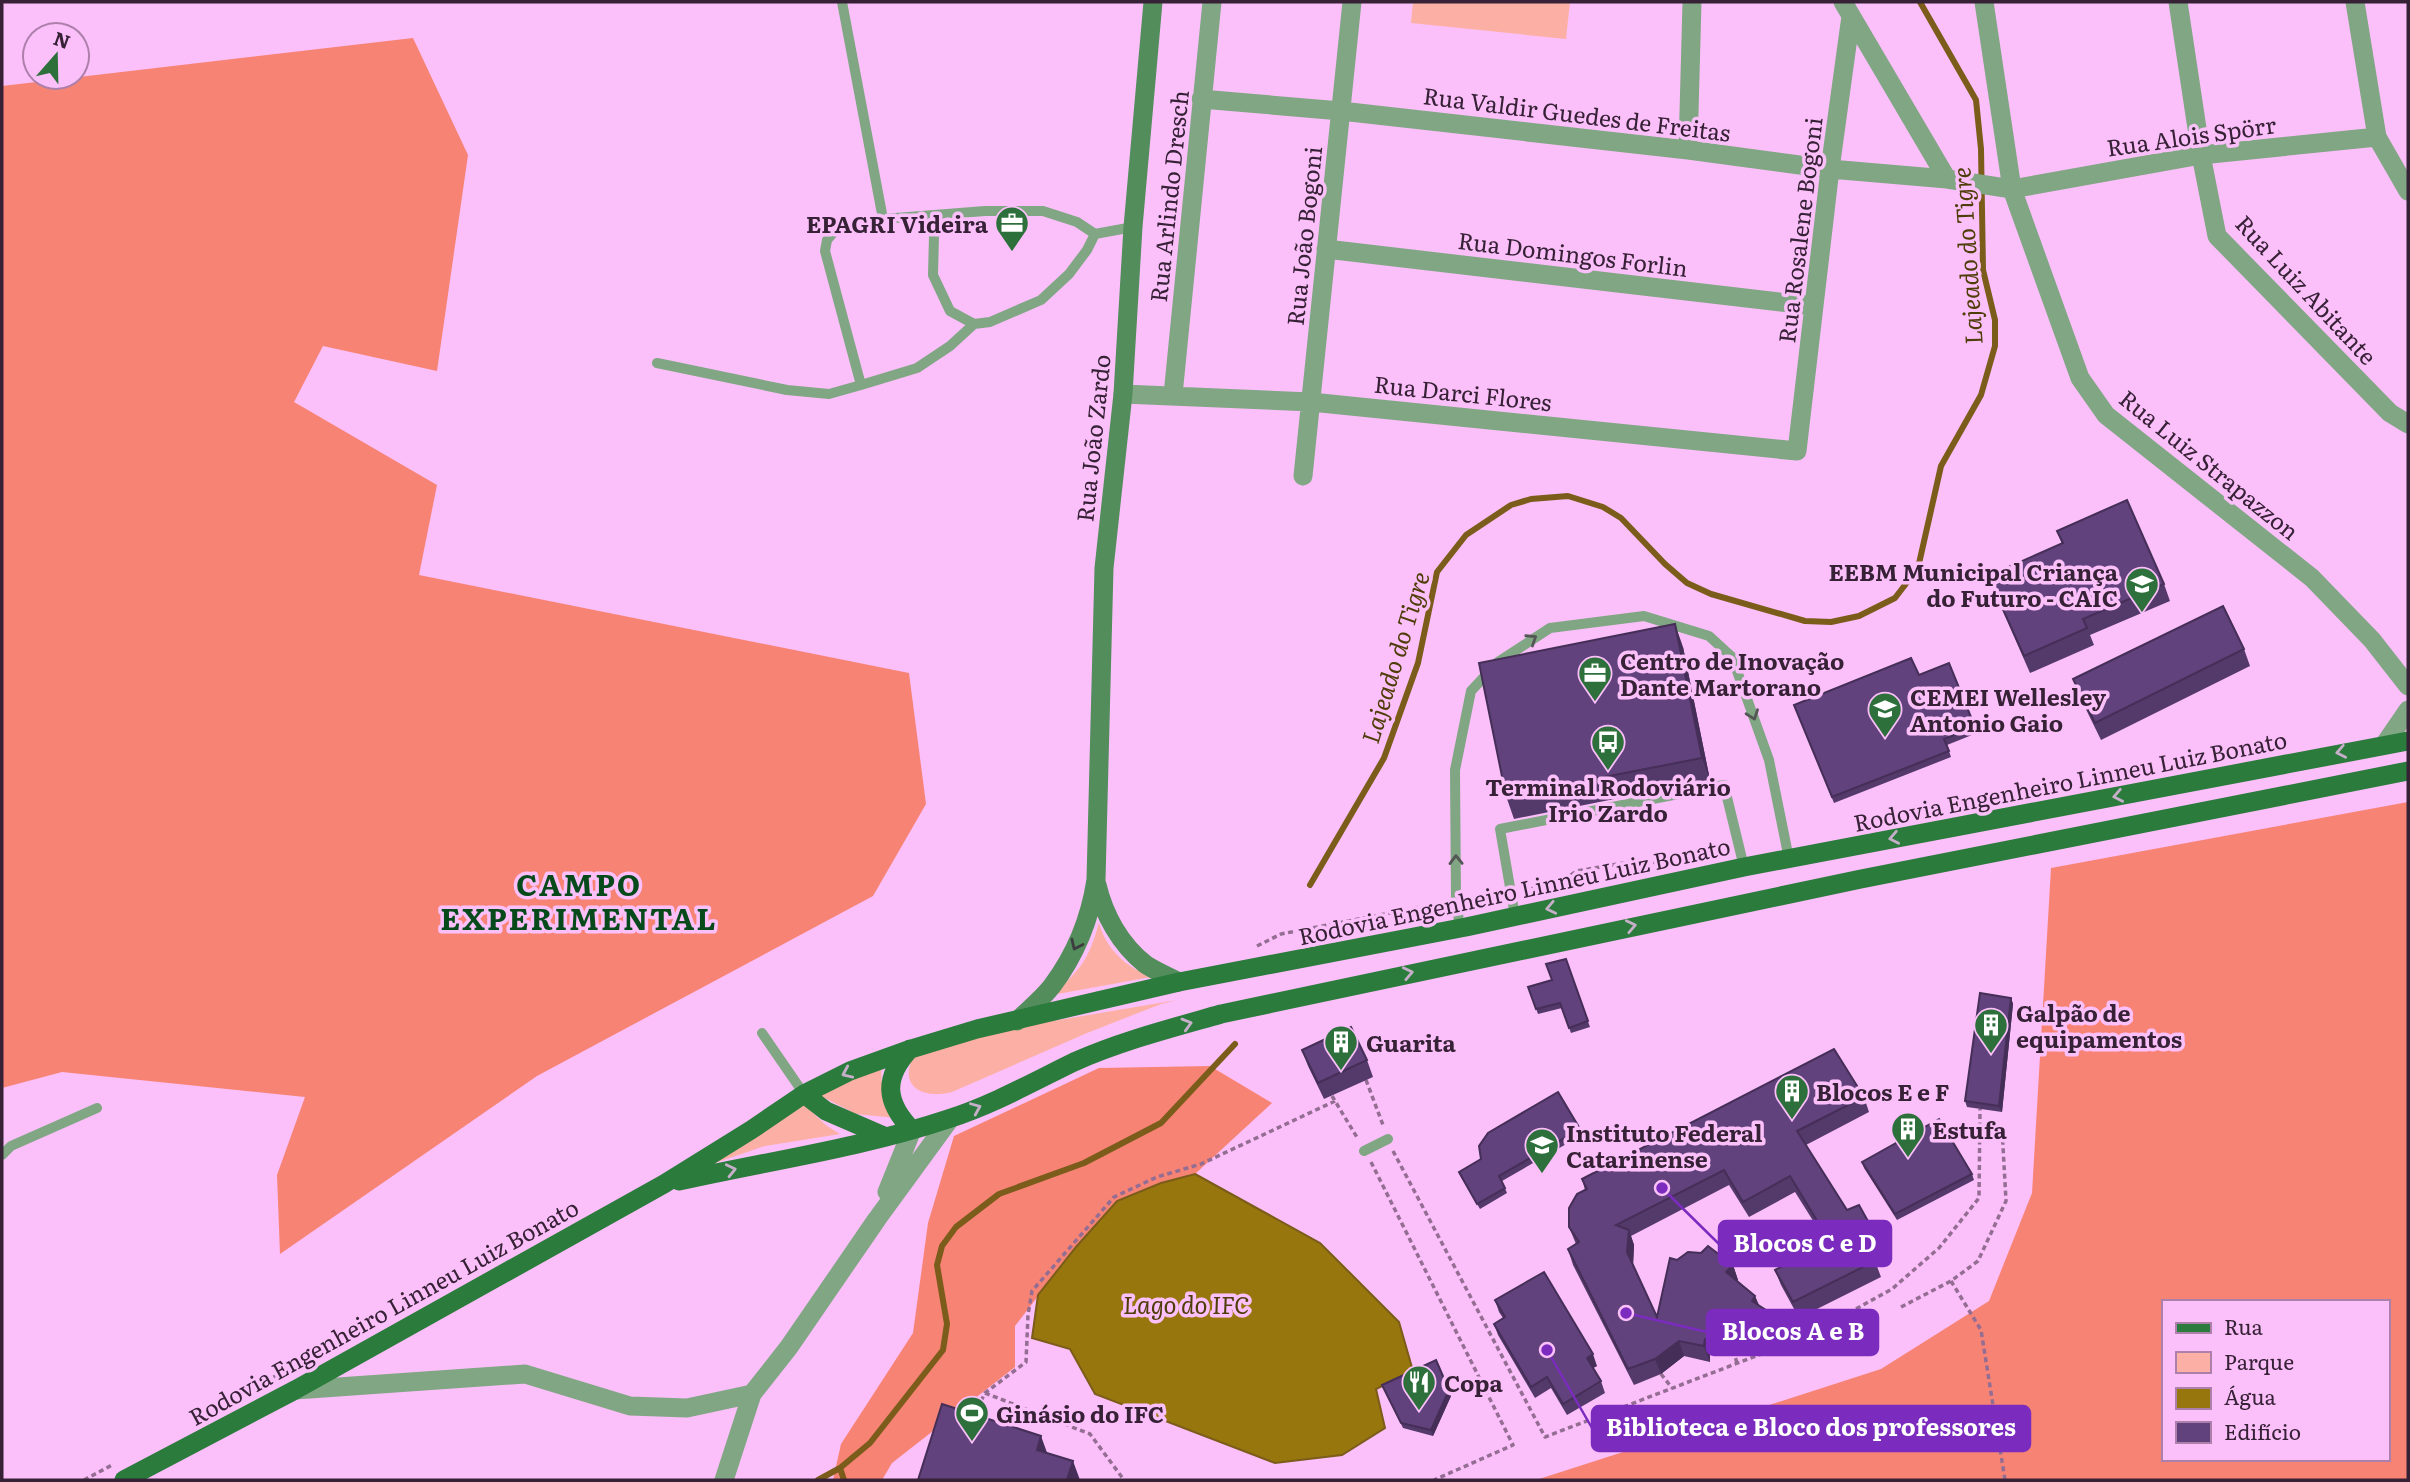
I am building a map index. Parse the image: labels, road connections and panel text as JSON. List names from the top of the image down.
{
  "streets": {
    "main road": ["Rua João Zardo", "Rodovia Engenheiro Linneu Luiz Bonato"],
    "street": [
      "Rua Valdir Guedes de Freitas",
      "Rua Alois Spörr",
      "Rua Arlindo Dresch",
      "Rua Rosalene Bogoni",
      "Rua João Bogoni",
      "Rua Domingos Forlin",
      "Rua Luiz Abitante",
      "Rua Darci Flores",
      "Rua Luiz Strapazzon"
    ]
  },
  "crossings": [
    ["Rua Valdir Guedes de Freitas", "Rua Alois Spörr"],
    ["Rua Valdir Guedes de Freitas", "Rua Arlindo Dresch"],
    ["Rua Valdir Guedes de Freitas", "Rua Rosalene Bogoni"],
    ["Rua Valdir Guedes de Freitas", "Rua João Bogoni"],
    ["Rua Alois Spörr", "Rua Luiz Abitante"],
    ["Rua Alois Spörr", "Rua Luiz Strapazzon"],
    ["Rua Arlindo Dresch", "Rua Darci Flores"],
    ["Rua Rosalene Bogoni", "Rua Domingos Forlin"],
    ["Rua Rosalene Bogoni", "Rua Darci Flores"],
    ["Rua João Bogoni", "Rua Domingos Forlin"],
    ["Rua João Bogoni", "Rua Darci Flores"],
    ["Rua Darci Flores", "Rua João Zardo"],
    ["Rua João Zardo", "Rodovia Engenheiro Linneu Luiz Bonato"]
  ],
  "districts": ["CAMPO EXPERIMENTAL"],
  "water": ["Lajeado do Tigre", "Lago do IFC"],
  "places": {
    "office": ["EPAGRI Videira", "Centro de Inovação Dante Martorano"],
    "school or university": ["EEBM Municipal Criança do Futuro - CAIC", "CEMEI Wellesley Antonio Gaio", "Instituto Federal Catarinense"],
    "bus stop": ["Terminal Rodoviário Irio Zardo"],
    "building": [
      "Galpão de equipamentos",
      "Guarita",
      "Blocos E e F",
      "Estufa"
    ],
    "other": ["Blocos C e D", "Blocos A e B", "Biblioteca e Bloco dos professores"],
    "restaurant": ["Copa"],
    "sports": ["Ginásio do IFC"]
  },
  "legend": [
    "Rua",
    "Parque",
    "Água",
    "Edifício"
  ],
  "north": "top"
}
